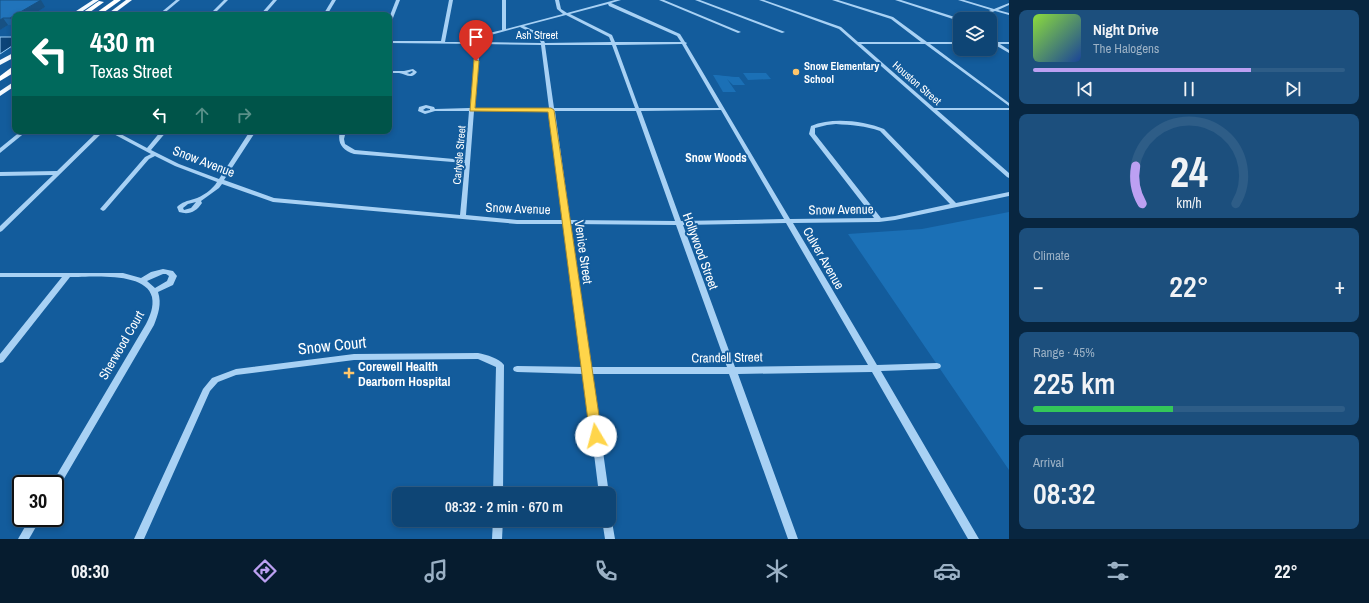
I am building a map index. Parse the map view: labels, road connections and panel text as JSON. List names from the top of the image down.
{
  "streets": {
    "street": [
      "Ash Street",
      "Houston Street",
      "Carlysle Street",
      "Snow Avenue",
      "Hollywood Street",
      "Venice Street",
      "Culver Avenue",
      "Sherwood Court",
      "Snow Court",
      "Crandell Street"
    ]
  },
  "crossings": [
    ["Ash Street", "Carlysle Street"],
    ["Ash Street", "Hollywood Street"],
    ["Ash Street", "Venice Street"],
    ["Ash Street", "Culver Avenue"],
    ["Carlysle Street", "Snow Avenue"],
    ["Snow Avenue", "Hollywood Street"],
    ["Snow Avenue", "Venice Street"],
    ["Snow Avenue", "Culver Avenue"],
    ["Hollywood Street", "Crandell Street"],
    ["Venice Street", "Crandell Street"],
    ["Culver Avenue", "Crandell Street"]
  ],
  "districts": ["Snow Woods"],
  "places": {
    "other": ["Snow Elementary School"],
    "health": ["Corewell Health Dearborn Hospital"]
  },
  "page": {
    "turn": ["430 m", "Texas Street"],
    "song": ["Night Drive", "The Halogens"],
    "tile": [
      "Climate",
      ["Range · 45%", "225 km"],
      ["Arrival", "08:32"]
    ],
    "heat": ["−", "22°", "+"],
    "limit": "30",
    "trip": "08:32 · 2 min · 670 m",
    "tabs": ["08:30", "22°"],
    "gauge": ["24", "km/h"]
  }
}
